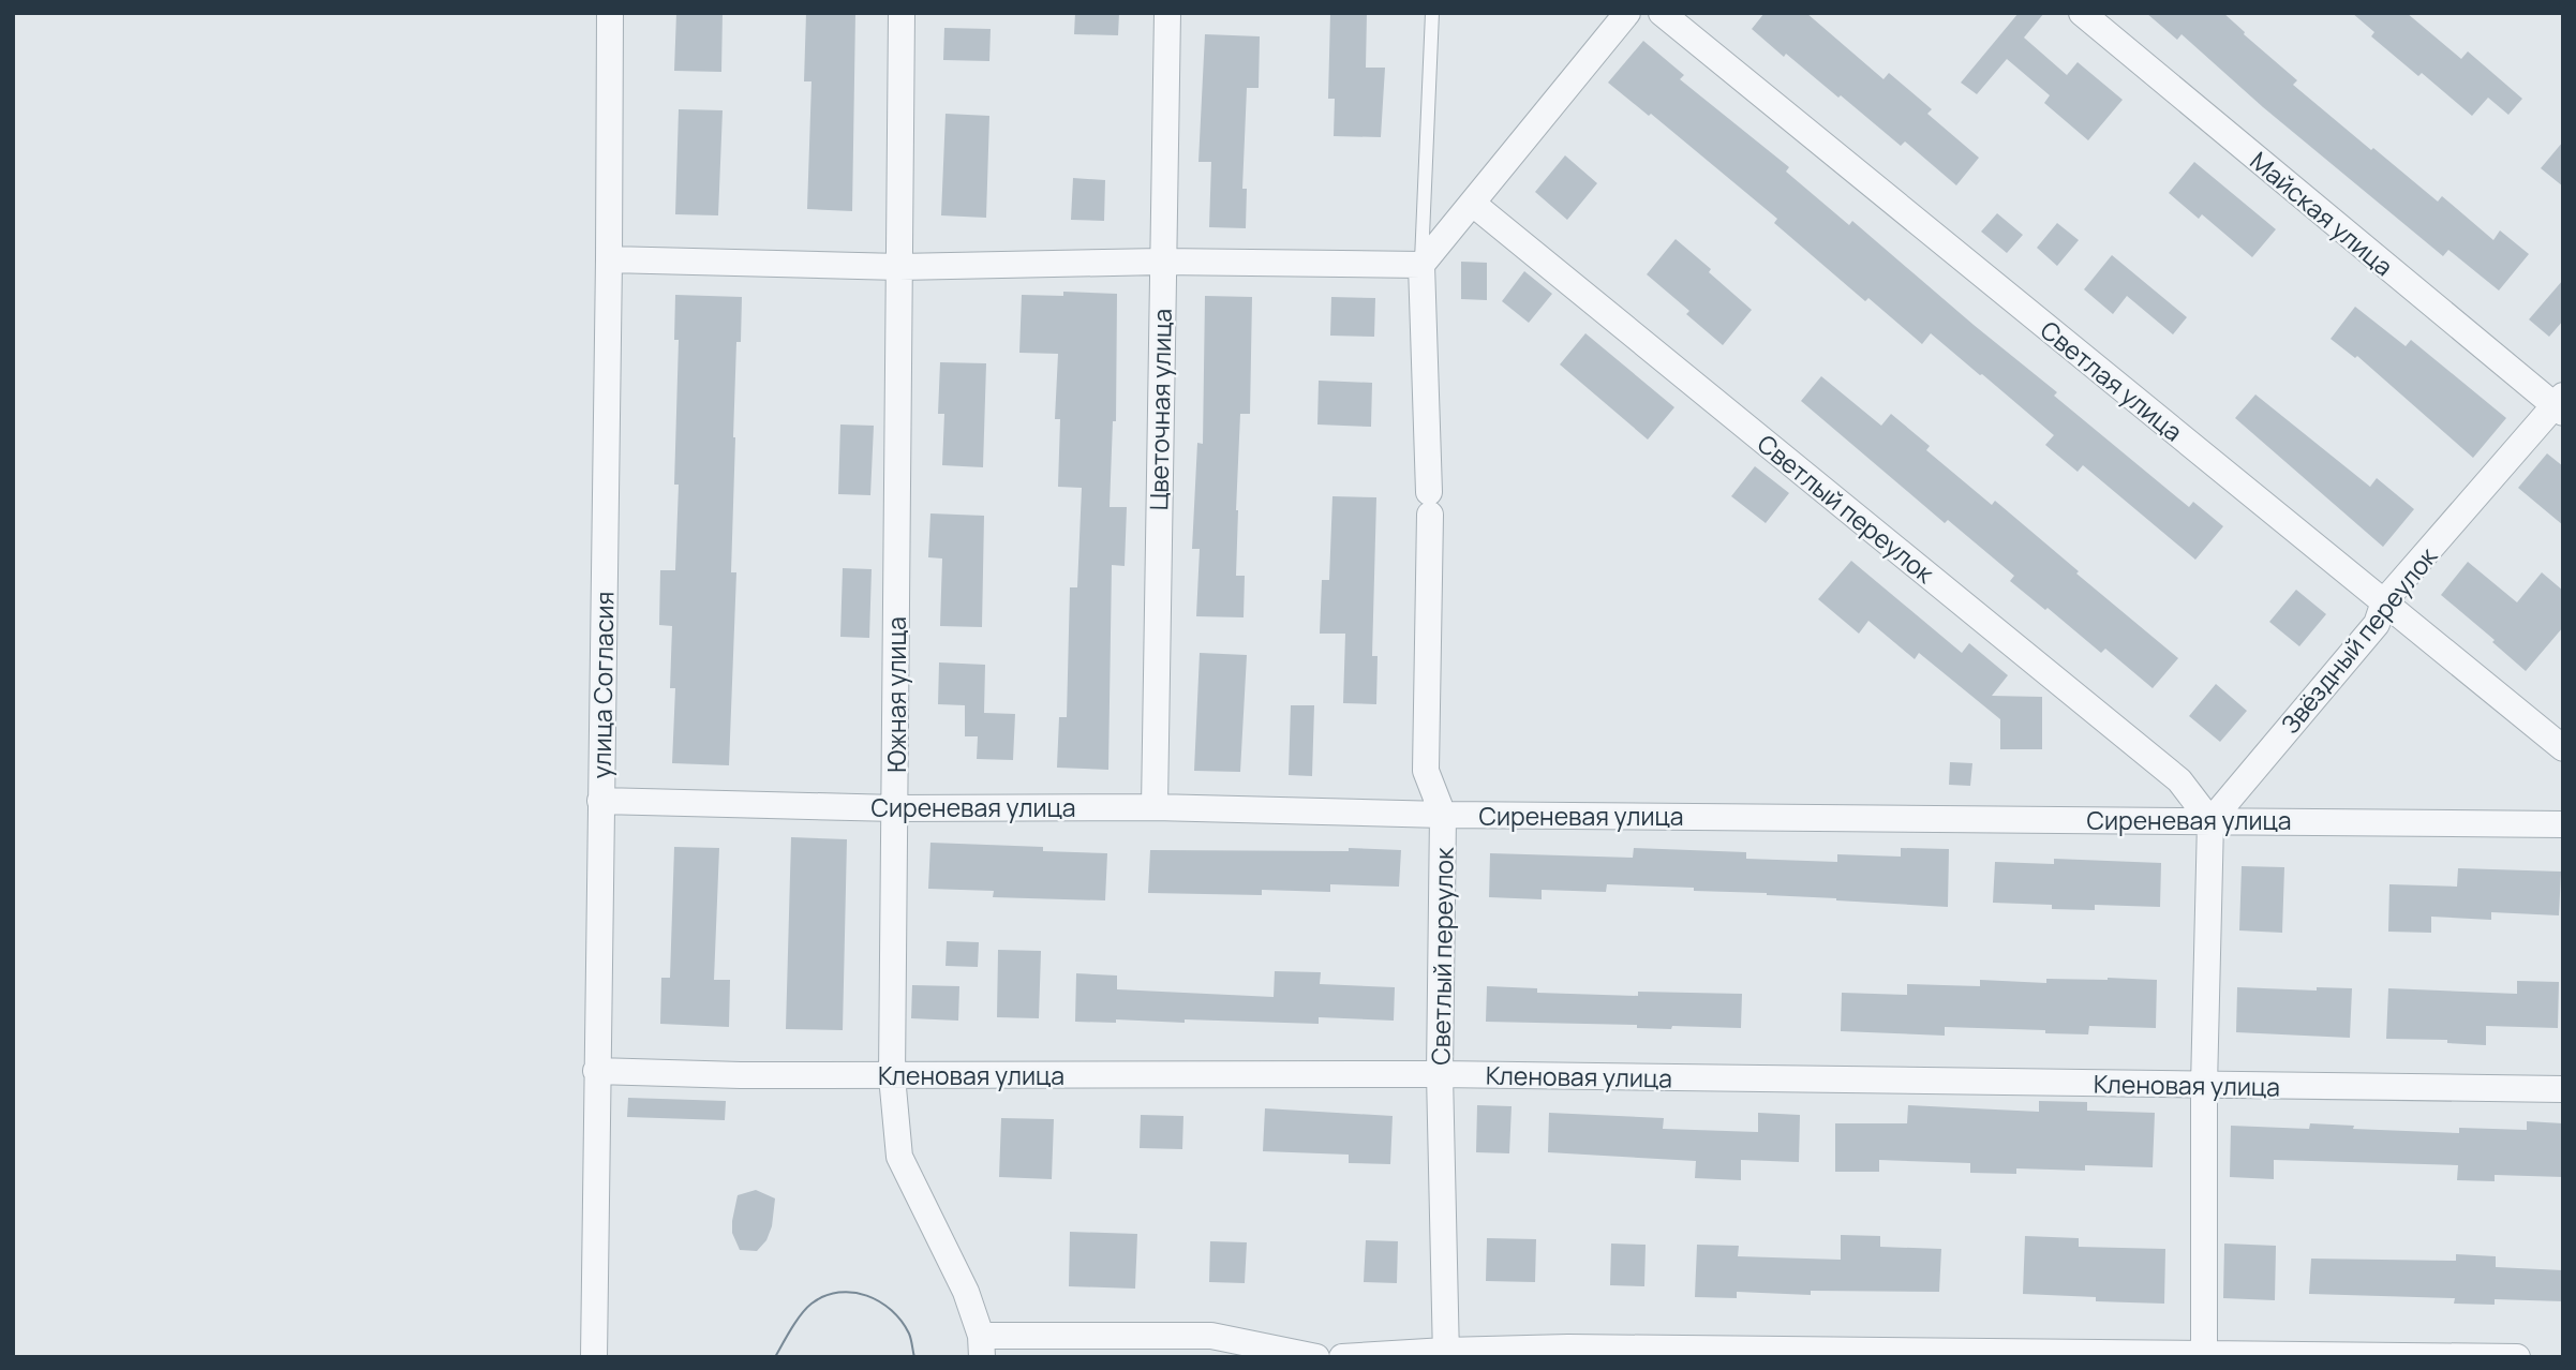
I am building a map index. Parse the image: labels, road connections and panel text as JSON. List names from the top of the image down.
{
  "streets": {
    "street": [
      "Майская улица",
      "Светлая улица",
      "Цветочная улица",
      "Светлый переулок",
      "Звёздный переулок",
      "улица Согласия",
      "Южная улица",
      "Сиреневая улица",
      "Кленовая улица"
    ]
  },
  "crossings": [
    ["Майская улица", "Звёздный переулок"],
    ["Светлая улица", "Звёздный переулок"],
    ["Цветочная улица", "Сиреневая улица"],
    ["Светлый переулок", "Звёздный переулок"],
    ["Светлый переулок", "Сиреневая улица"],
    ["Светлый переулок", "Кленовая улица"],
    ["Звёздный переулок", "Сиреневая улица"],
    ["улица Согласия", "Сиреневая улица"],
    ["улица Согласия", "Кленовая улица"],
    ["Южная улица", "Сиреневая улица"],
    ["Южная улица", "Кленовая улица"]
  ]
}
